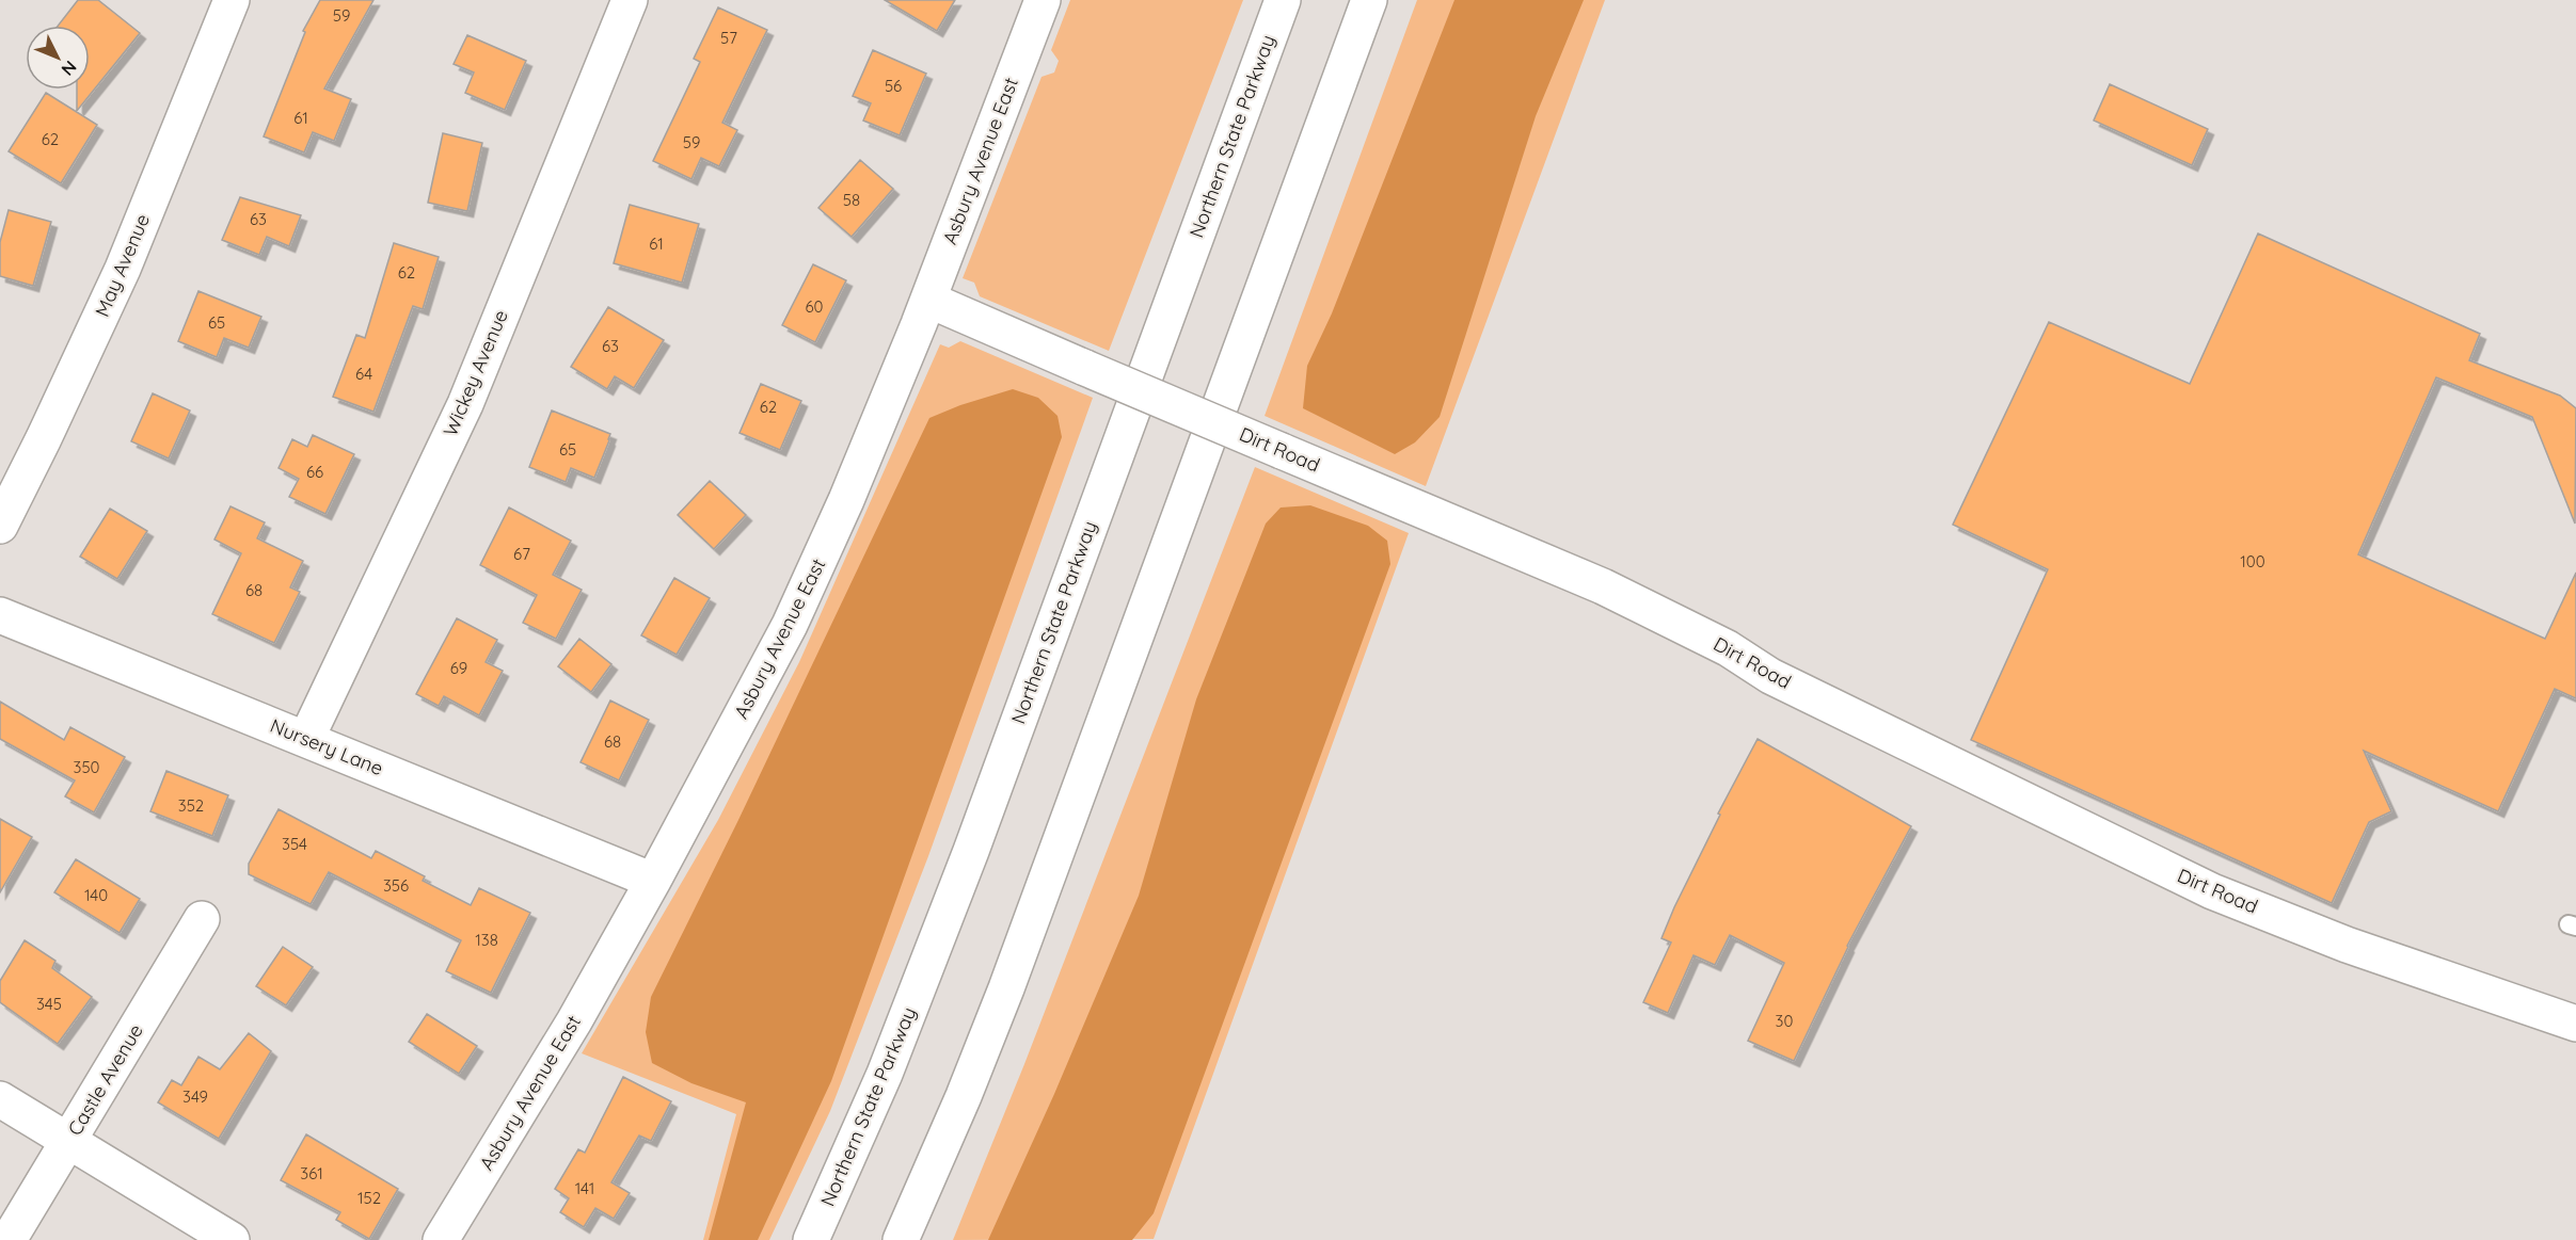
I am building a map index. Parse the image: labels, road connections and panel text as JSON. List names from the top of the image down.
{
  "streets": {
    "main road": [
      "Northern State Parkway",
      "Asbury Avenue East",
      "May Avenue",
      "Wickey Avenue",
      "Dirt Road",
      "Nursery Lane",
      "Castle Avenue"
    ]
  },
  "crossings": [
    ["Asbury Avenue East", "Dirt Road"],
    ["Asbury Avenue East", "Nursery Lane"],
    ["Wickey Avenue", "Nursery Lane"]
  ],
  "house_numbers": [
    "59",
    "57",
    "56",
    "61",
    "62",
    "59",
    "58",
    "63",
    "61",
    "62",
    "60",
    "65",
    "63",
    "64",
    "62",
    "65",
    "66",
    "67",
    "100",
    "68",
    "69",
    "68",
    "350",
    "352",
    "354",
    "356",
    "140",
    "138",
    "345",
    "30",
    "349",
    "361",
    "141",
    "152"
  ],
  "north": "bottom right"
}
